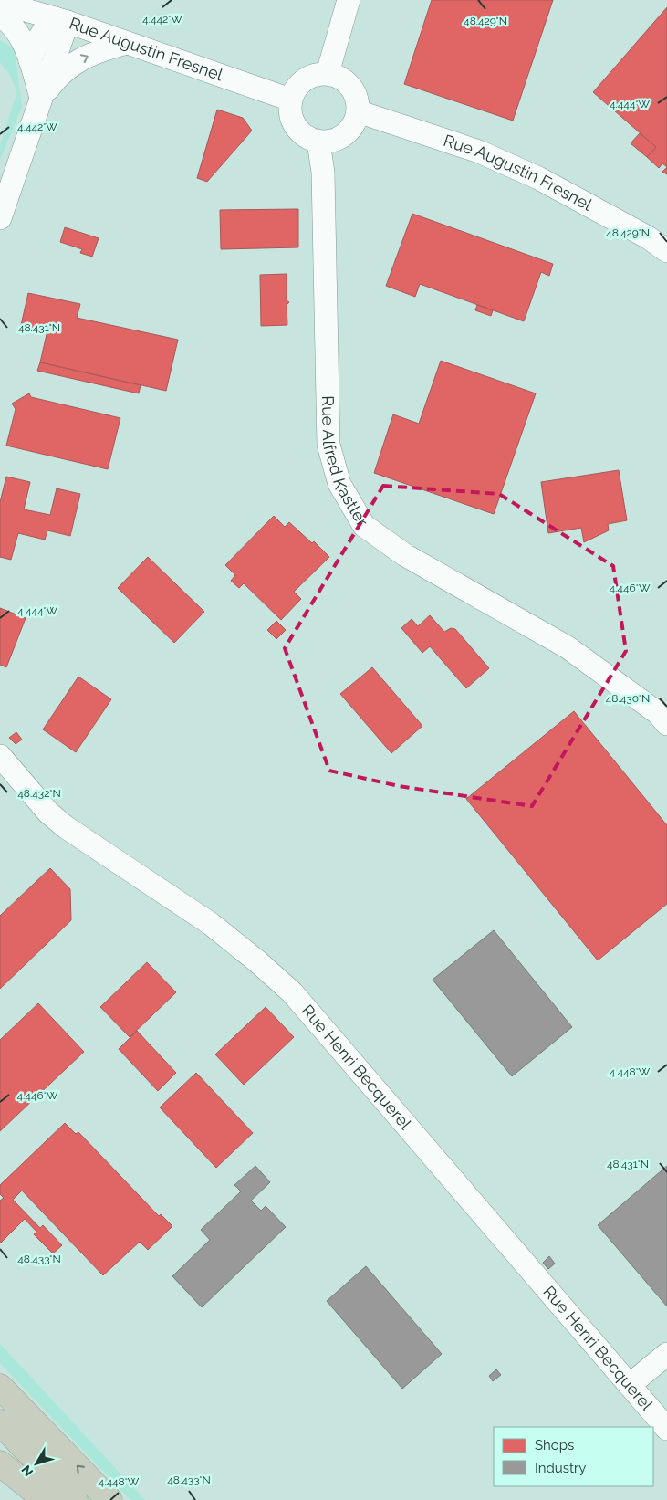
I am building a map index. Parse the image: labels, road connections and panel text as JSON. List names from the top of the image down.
{
  "streets": {
    "street": ["Rue Augustin Fresnel", "Rue Alfred Kastler", "Rue Henri Becquerel"]
  },
  "crossings": [
    ["Rue Augustin Fresnel", "Rue Alfred Kastler"]
  ],
  "legend": ["Shops", "Industry"],
  "north": "bottom left",
  "coordinates": [
    "4.442°W",
    "48.429°N",
    "4.444°W",
    "48.431°N",
    "4.446°W",
    "48.430°N",
    "48.432°N",
    "4.448°W",
    "48.433°N"
  ]
}
